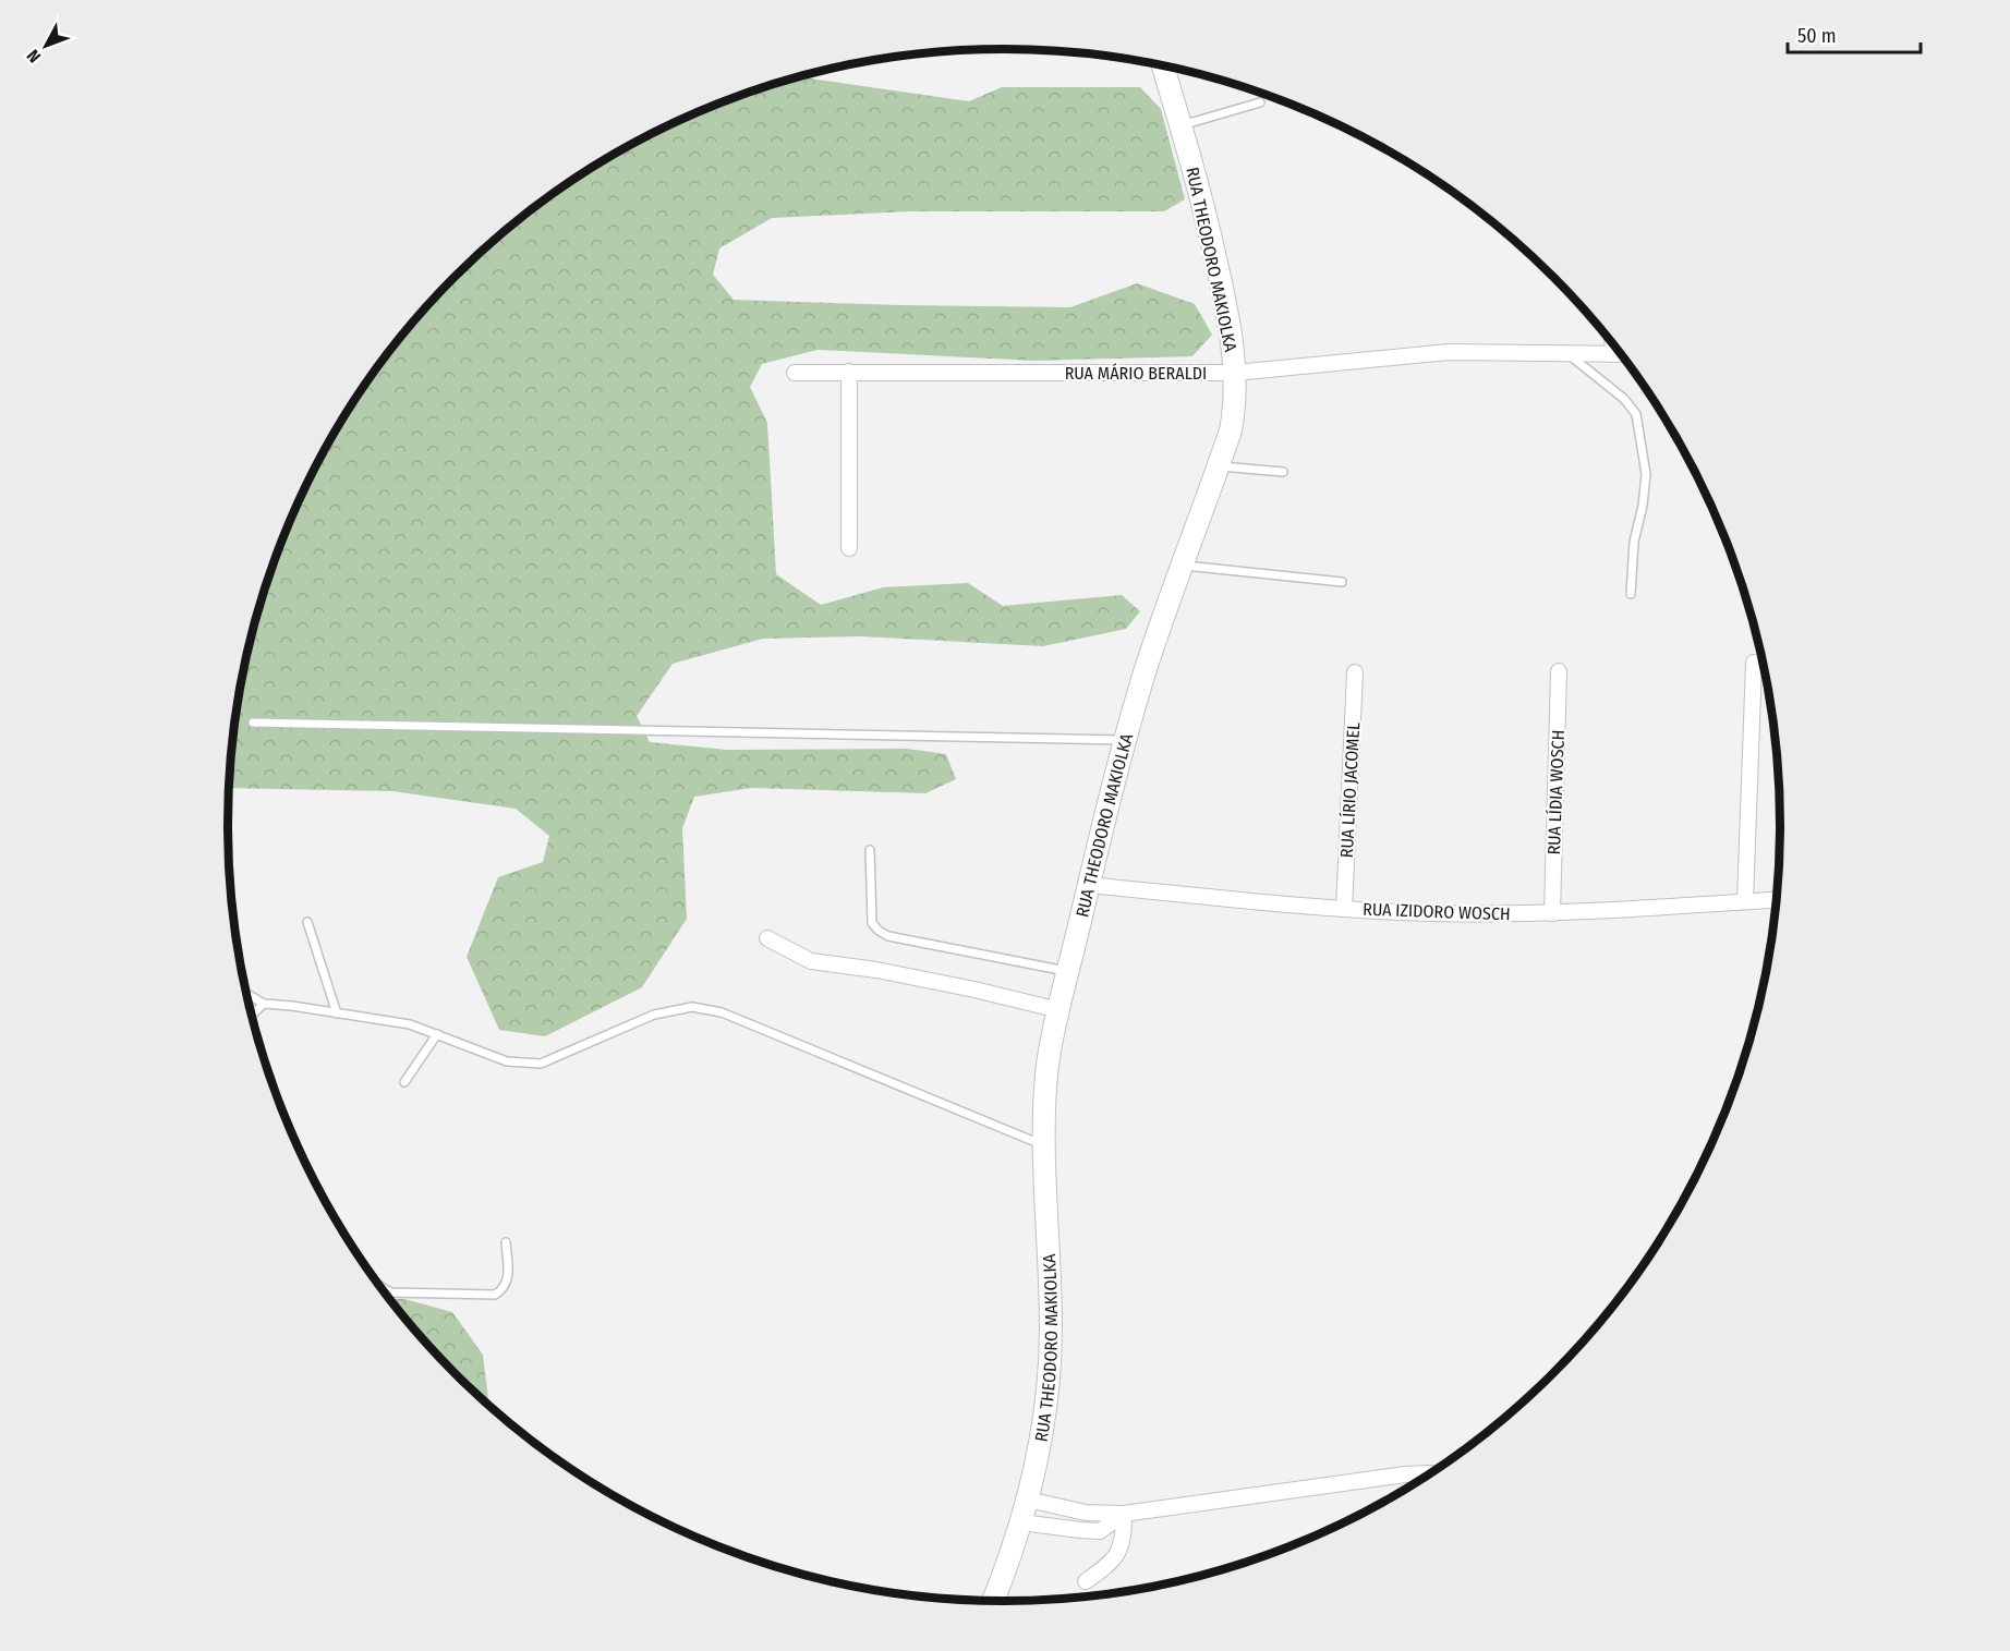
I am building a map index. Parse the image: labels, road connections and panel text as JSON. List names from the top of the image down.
{
  "streets": {
    "main road": ["RUA THEODORO MAKIOLKA"],
    "street": [
      "RUA MÁRIO BERALDI",
      "RUA LÍRIO JACOMEL",
      "RUA LÍDIA WOSCH",
      "RUA IZIDORO WOSCH"
    ]
  },
  "crossings": [
    ["RUA THEODORO MAKIOLKA", "RUA MÁRIO BERALDI"],
    ["RUA THEODORO MAKIOLKA", "RUA IZIDORO WOSCH"],
    ["RUA LÍRIO JACOMEL", "RUA IZIDORO WOSCH"],
    ["RUA LÍDIA WOSCH", "RUA IZIDORO WOSCH"]
  ],
  "scale_bar": "50 m",
  "north": "bottom left"
}
